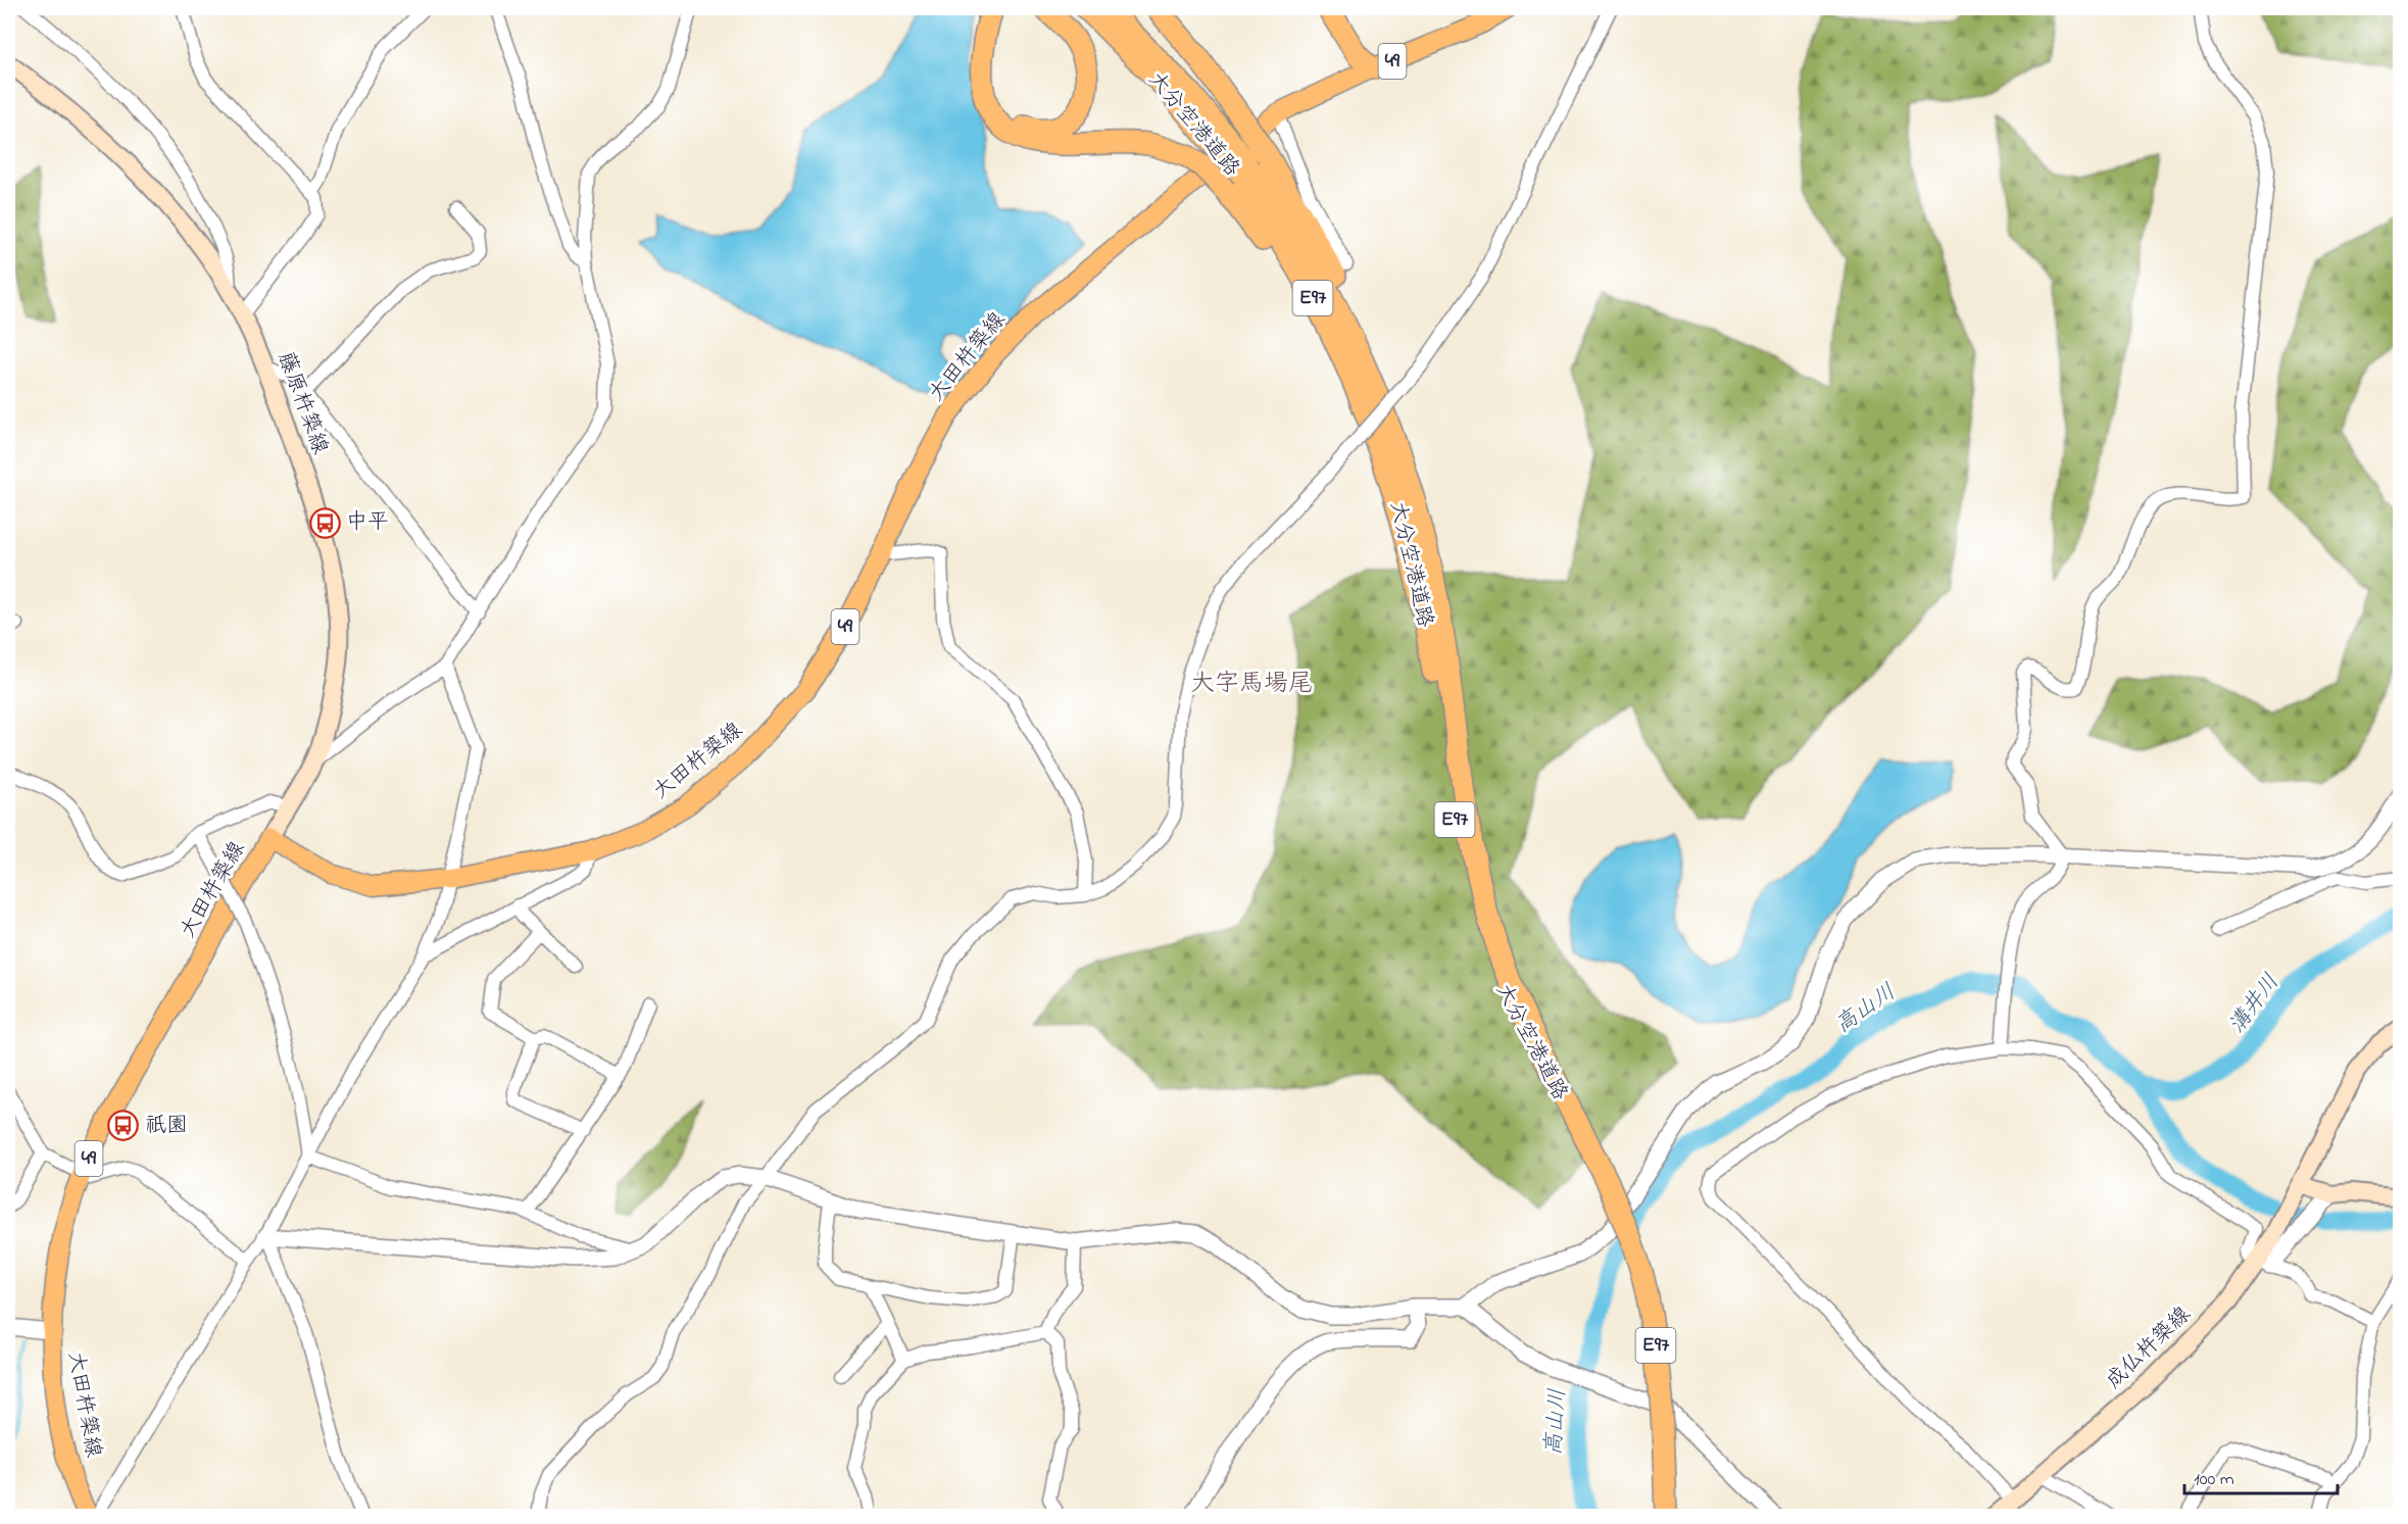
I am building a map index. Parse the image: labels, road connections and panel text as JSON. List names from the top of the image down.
{
  "streets": {
    "highway": ["大分空港道路", "E97"],
    "main road": [
      "49",
      "大田杵築線",
      "藤原杵築線",
      "成仏杵築線"
    ]
  },
  "crossings": [
    ["大田杵築線", "藤原杵築線"]
  ],
  "districts": ["大字馬場尾"],
  "water": ["溝井川", "高山川"],
  "places": {
    "bus stop": ["中平", "祇園"]
  },
  "scale_bar": "100 m"
}
